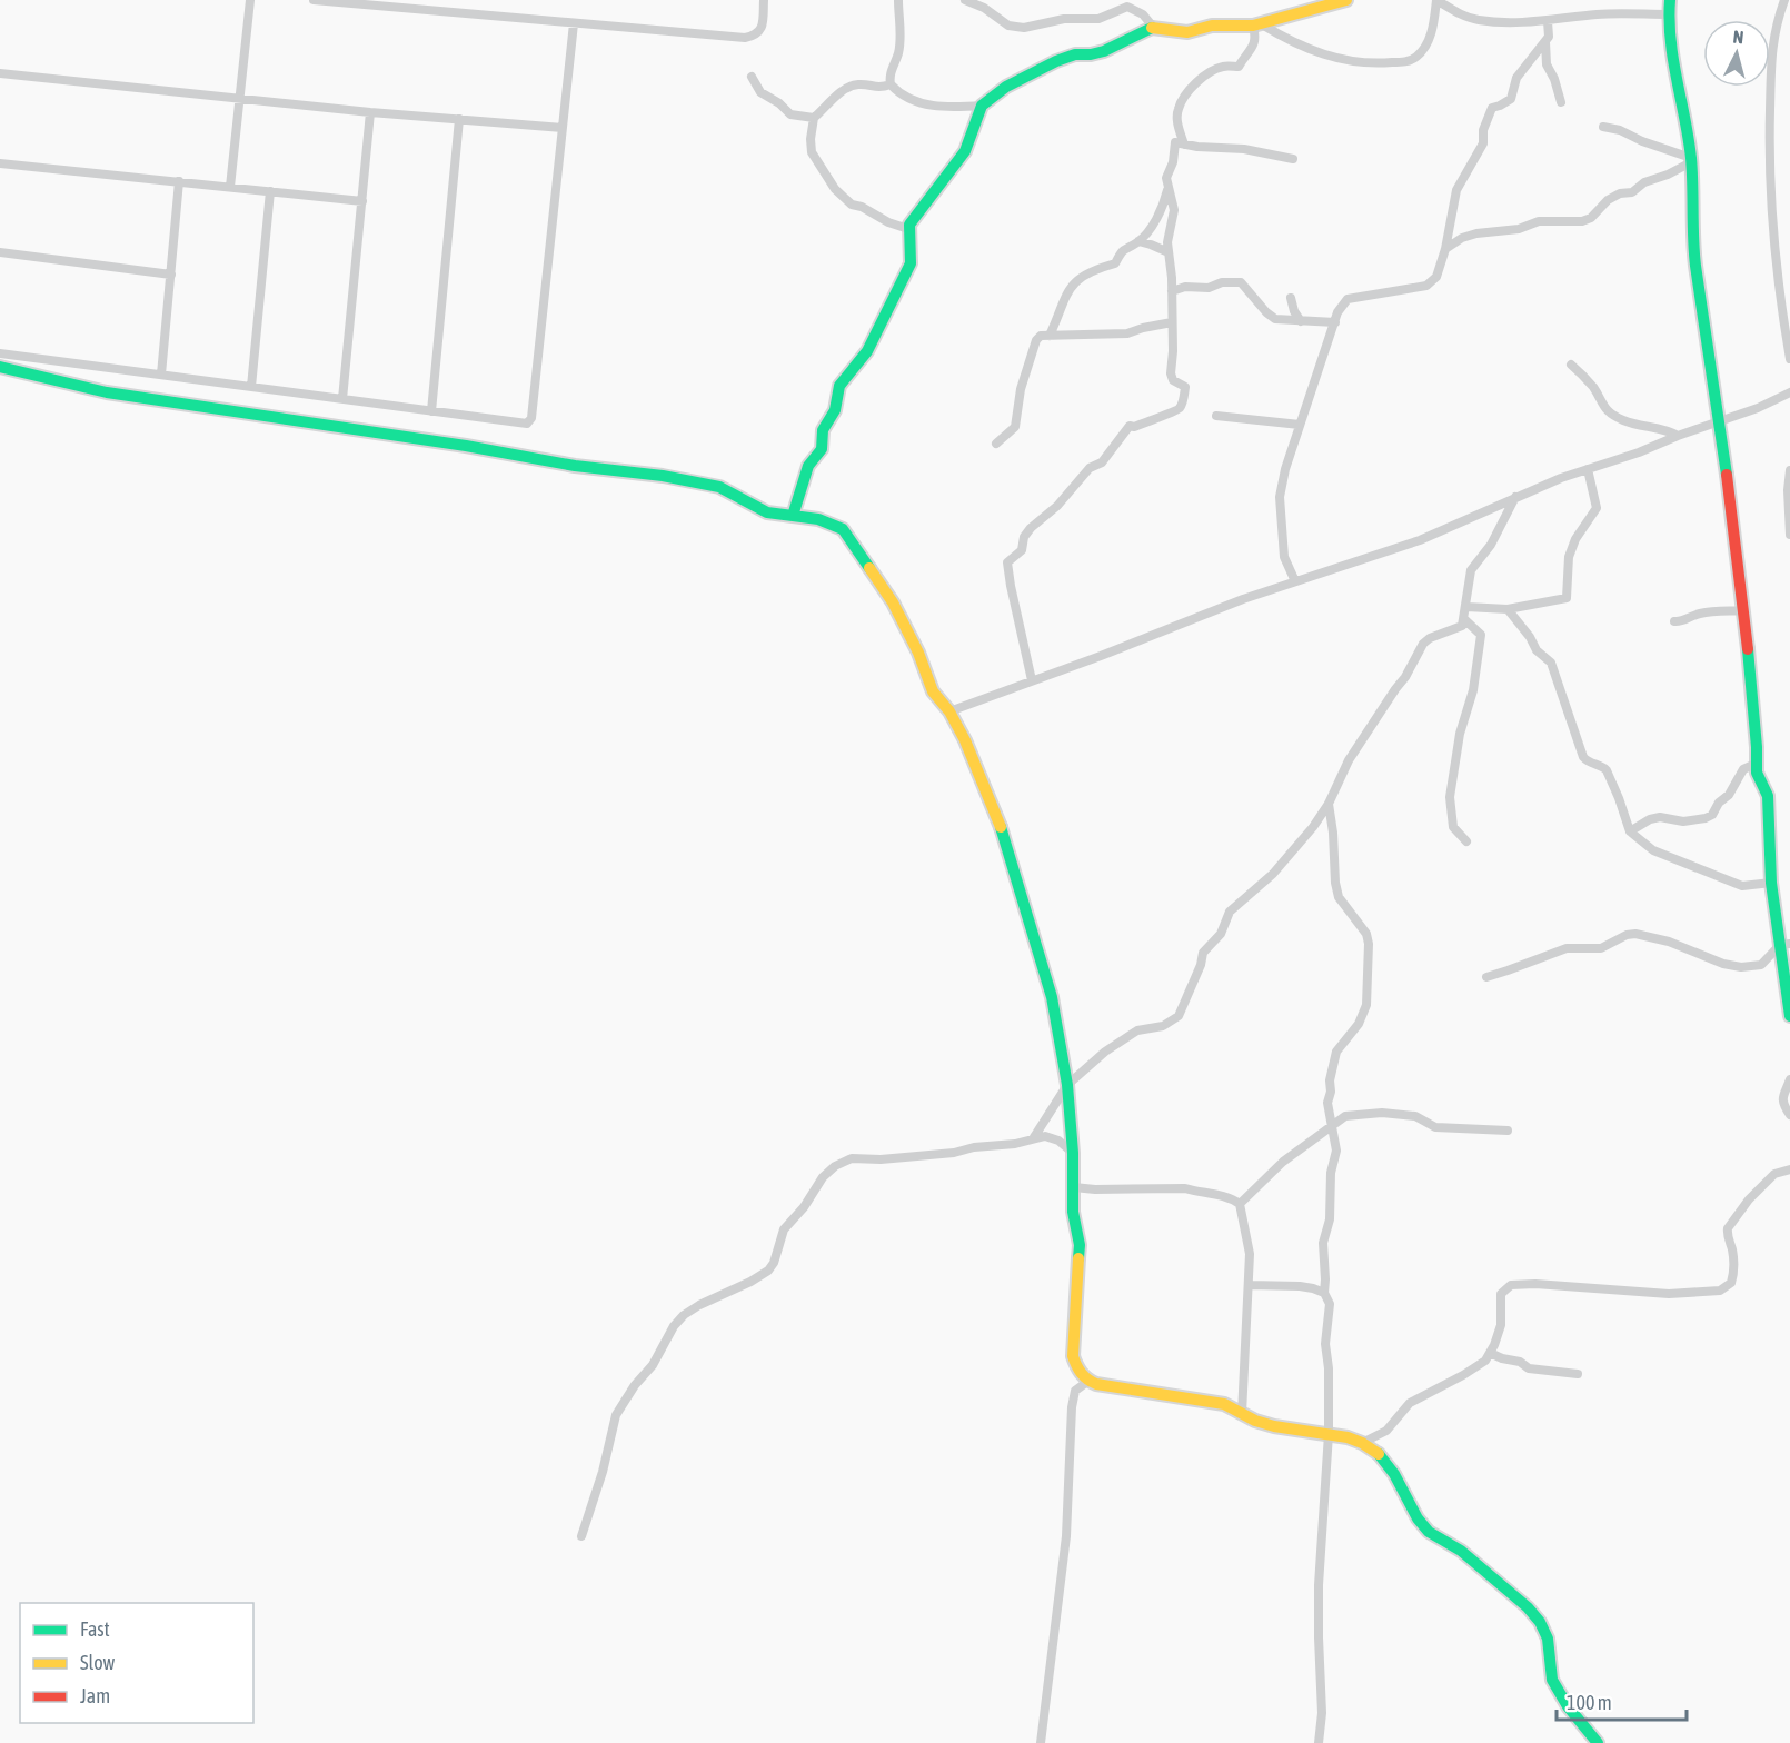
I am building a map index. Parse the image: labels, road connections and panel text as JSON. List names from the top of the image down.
{
  "legend": ["Fast", "Slow", "Jam"],
  "scale_bar": "100 m",
  "north": "top"
}
